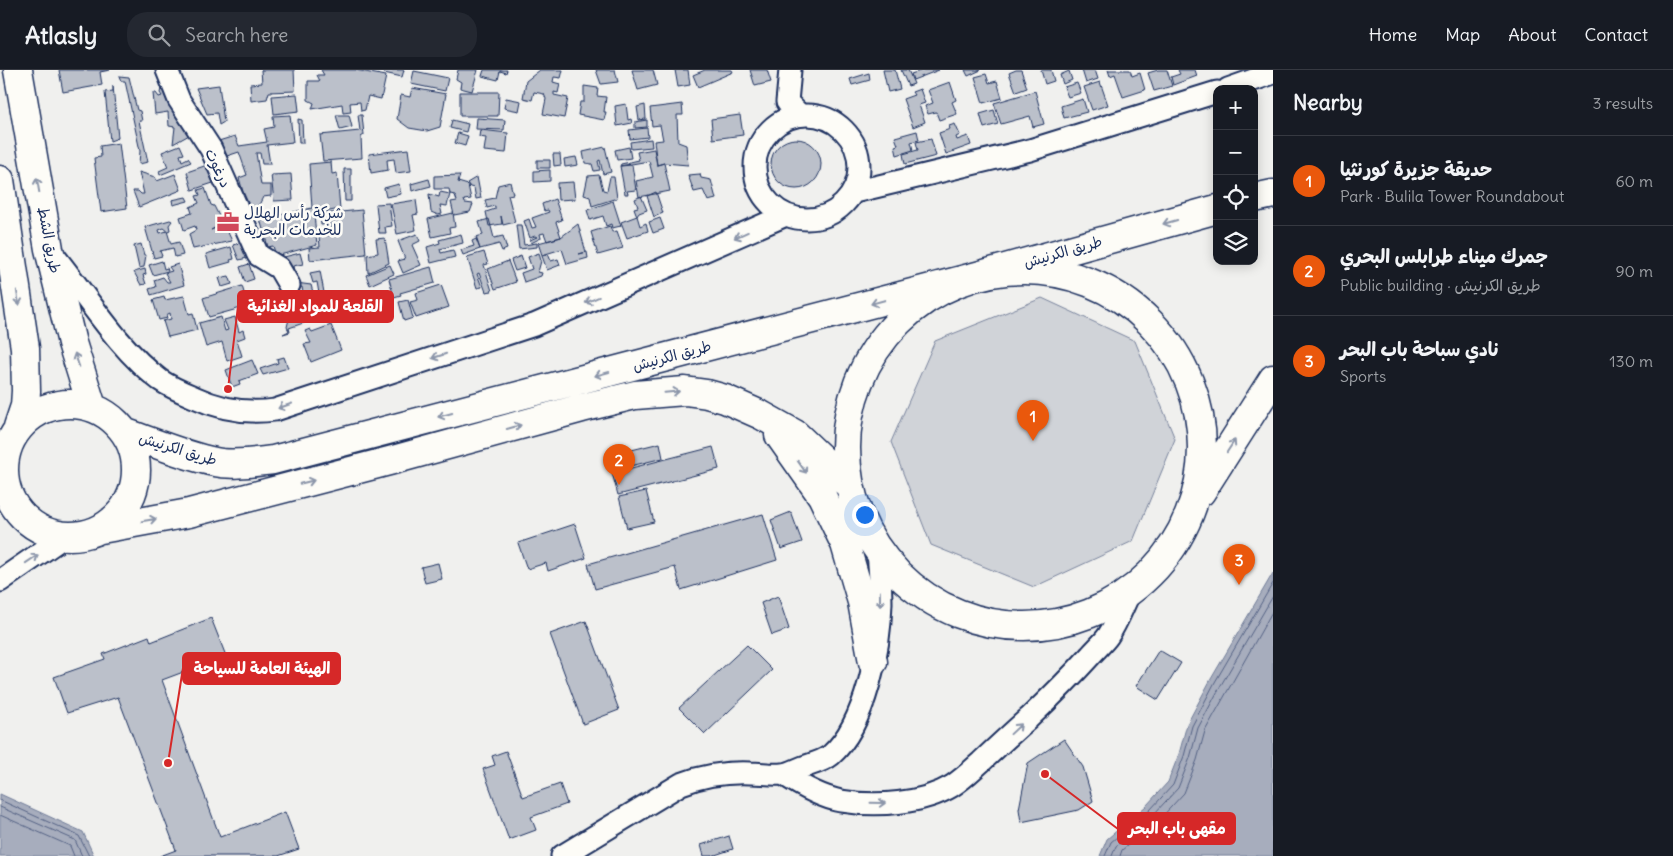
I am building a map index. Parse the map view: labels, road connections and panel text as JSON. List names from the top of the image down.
{
  "streets": {
    "highway": ["طريق الشط", "طريق الكرنيش"],
    "street": ["درغوت"]
  },
  "crossings": [
    ["طريق الشط", "طريق الكرنيش"]
  ],
  "places": {
    "office": ["شركة رأس الهلال للخدمات البحرية"],
    "other": ["القلعة للمواد الغذائية", "الهيئة العامة للسياحة", "مقهى باب البحر"]
  },
  "page": {
    "header": "Atlasly",
    "search": "Search here",
    "nav": [
      "Home",
      "Map",
      "About",
      "Contact"
    ],
    "heading": ["Nearby", "3 results"],
    "map_buttons": ["+", "−"],
    "list": [
      {
        "mark": "1",
        "name": "حديقة جزيرة كورنثيا",
        "note": "Park · Bulila Tower Roundabout",
        "value": "60 m"
      },
      {
        "mark": "2",
        "name": "جمرك ميناء طرابلس البحري",
        "note": "Public building · طريق الكرنيش",
        "value": "90 m"
      },
      {
        "mark": "3",
        "name": "نادي سباحة باب البحر",
        "note": "Sports",
        "value": "130 m"
      }
    ],
    "pins": ["1", "2", "3"]
  }
}
